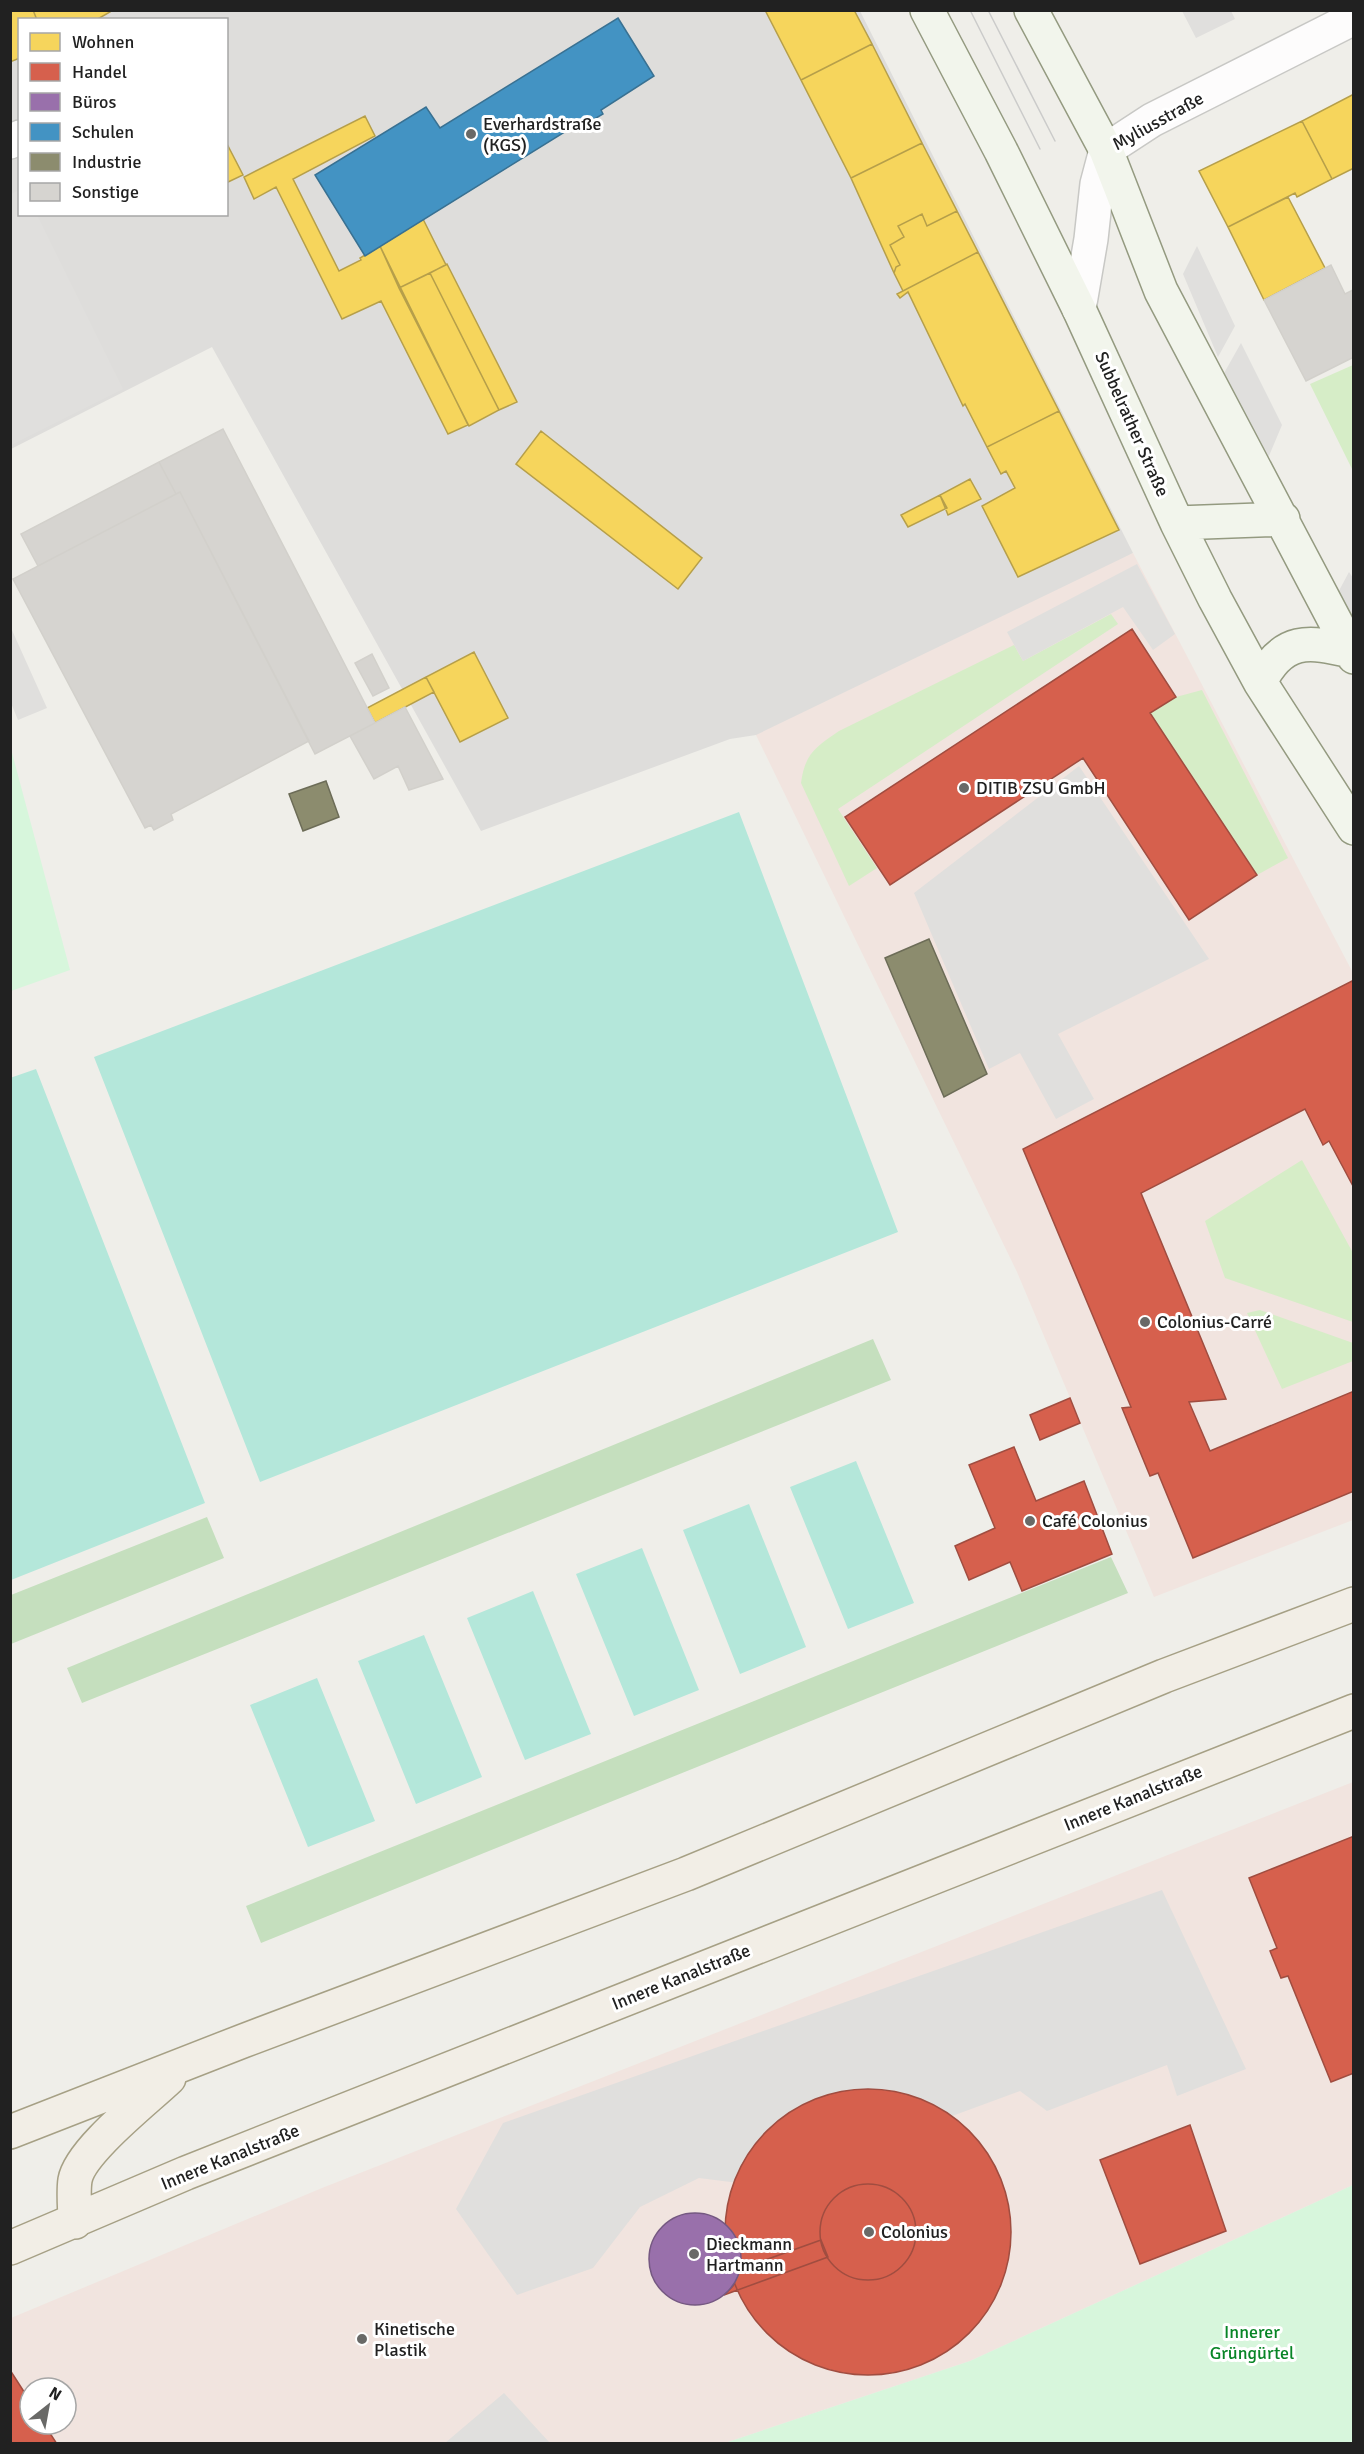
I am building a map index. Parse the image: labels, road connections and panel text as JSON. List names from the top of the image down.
{
  "streets": {
    "main road": ["Subbelrather Straße", "Innere Kanalstraße"],
    "street": ["Myliusstraße"]
  },
  "crossings": [
    ["Myliusstraße", "Subbelrather Straße"]
  ],
  "parks": ["Innerer Grüngürtel"],
  "places": [
    "Everhardstraße (KGS)",
    "DITIB ZSU GmbH",
    "Colonius-Carré",
    "Café Colonius",
    "Colonius",
    "Dieckmann Hartmann",
    "Kinetische Plastik"
  ],
  "legend": [
    "Wohnen",
    "Handel",
    "Büros",
    "Schulen",
    "Industrie",
    "Sonstige"
  ],
  "north": "top right"
}
